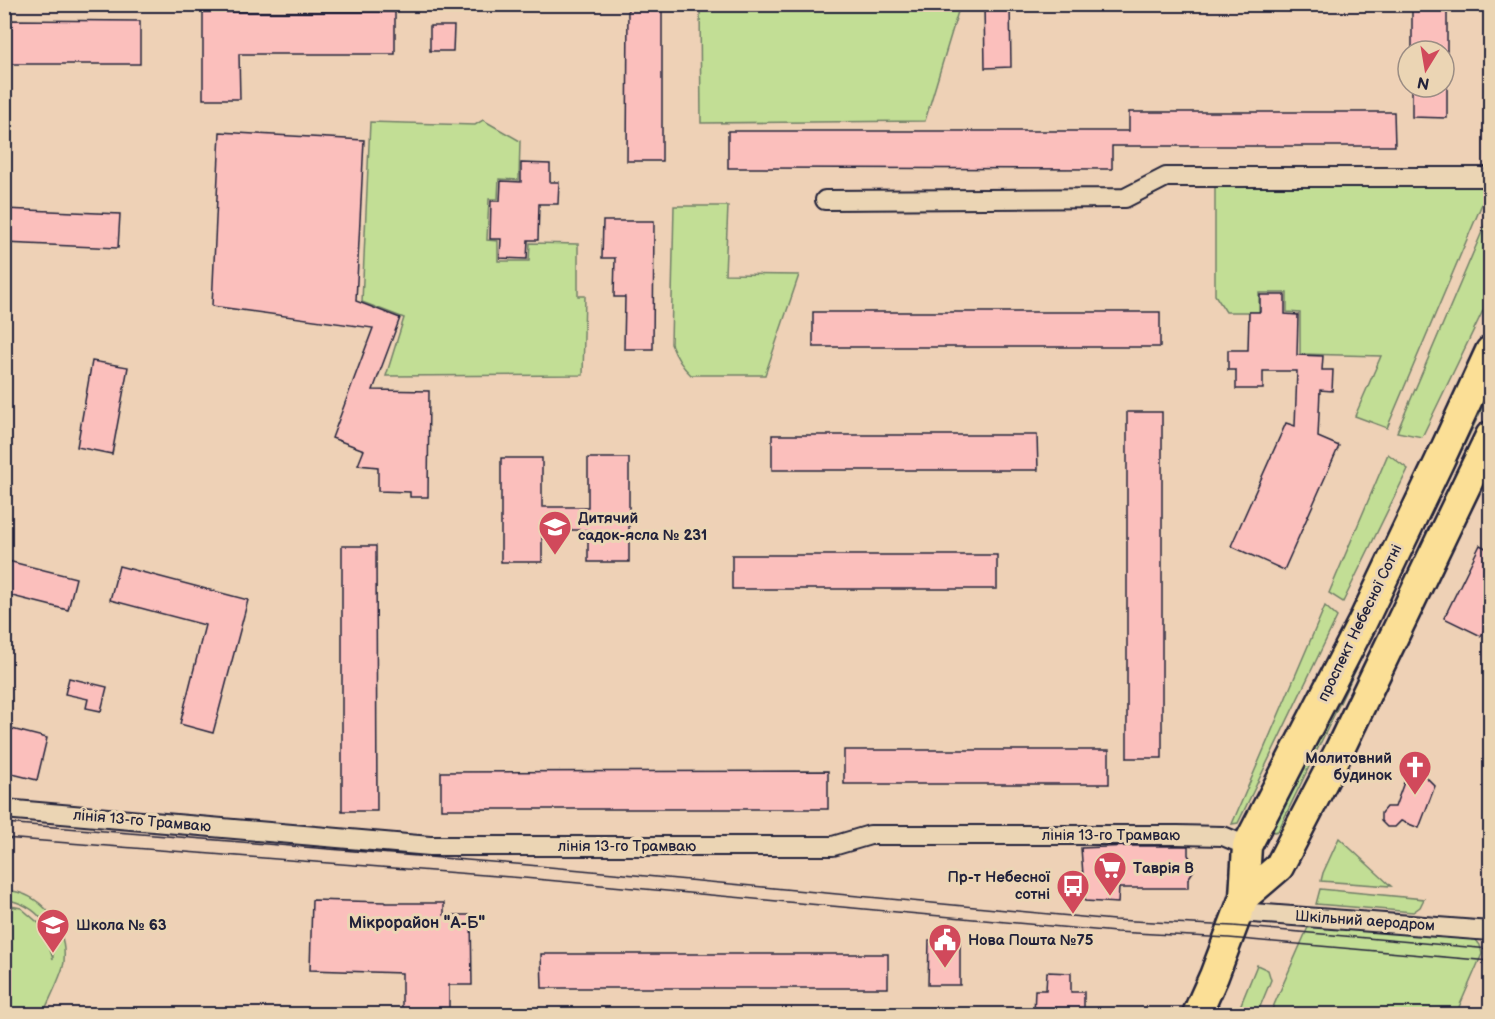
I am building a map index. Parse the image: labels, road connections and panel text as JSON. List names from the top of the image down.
{
  "streets": {
    "main road": ["проспект Небесної Сотні"],
    "street": ["лінія 13-го Трамваю", "Шкільний аеродром"]
  },
  "crossings": [
    ["проспект Небесної Сотні", "лінія 13-го Трамваю"],
    ["проспект Небесної Сотні", "Шкільний аеродром"]
  ],
  "districts": ["Мікрорайон \"А-Б\""],
  "places": {
    "school or university": ["Дитячий садок-ясла № 231", "Школа № 63"],
    "church": ["Молитовний будинок"],
    "supermarket": ["Таврія В"],
    "bus stop": ["Пр-т Небесної сотні"],
    "public building": ["Нова Пошта №75"]
  },
  "north": "bottom"
}
